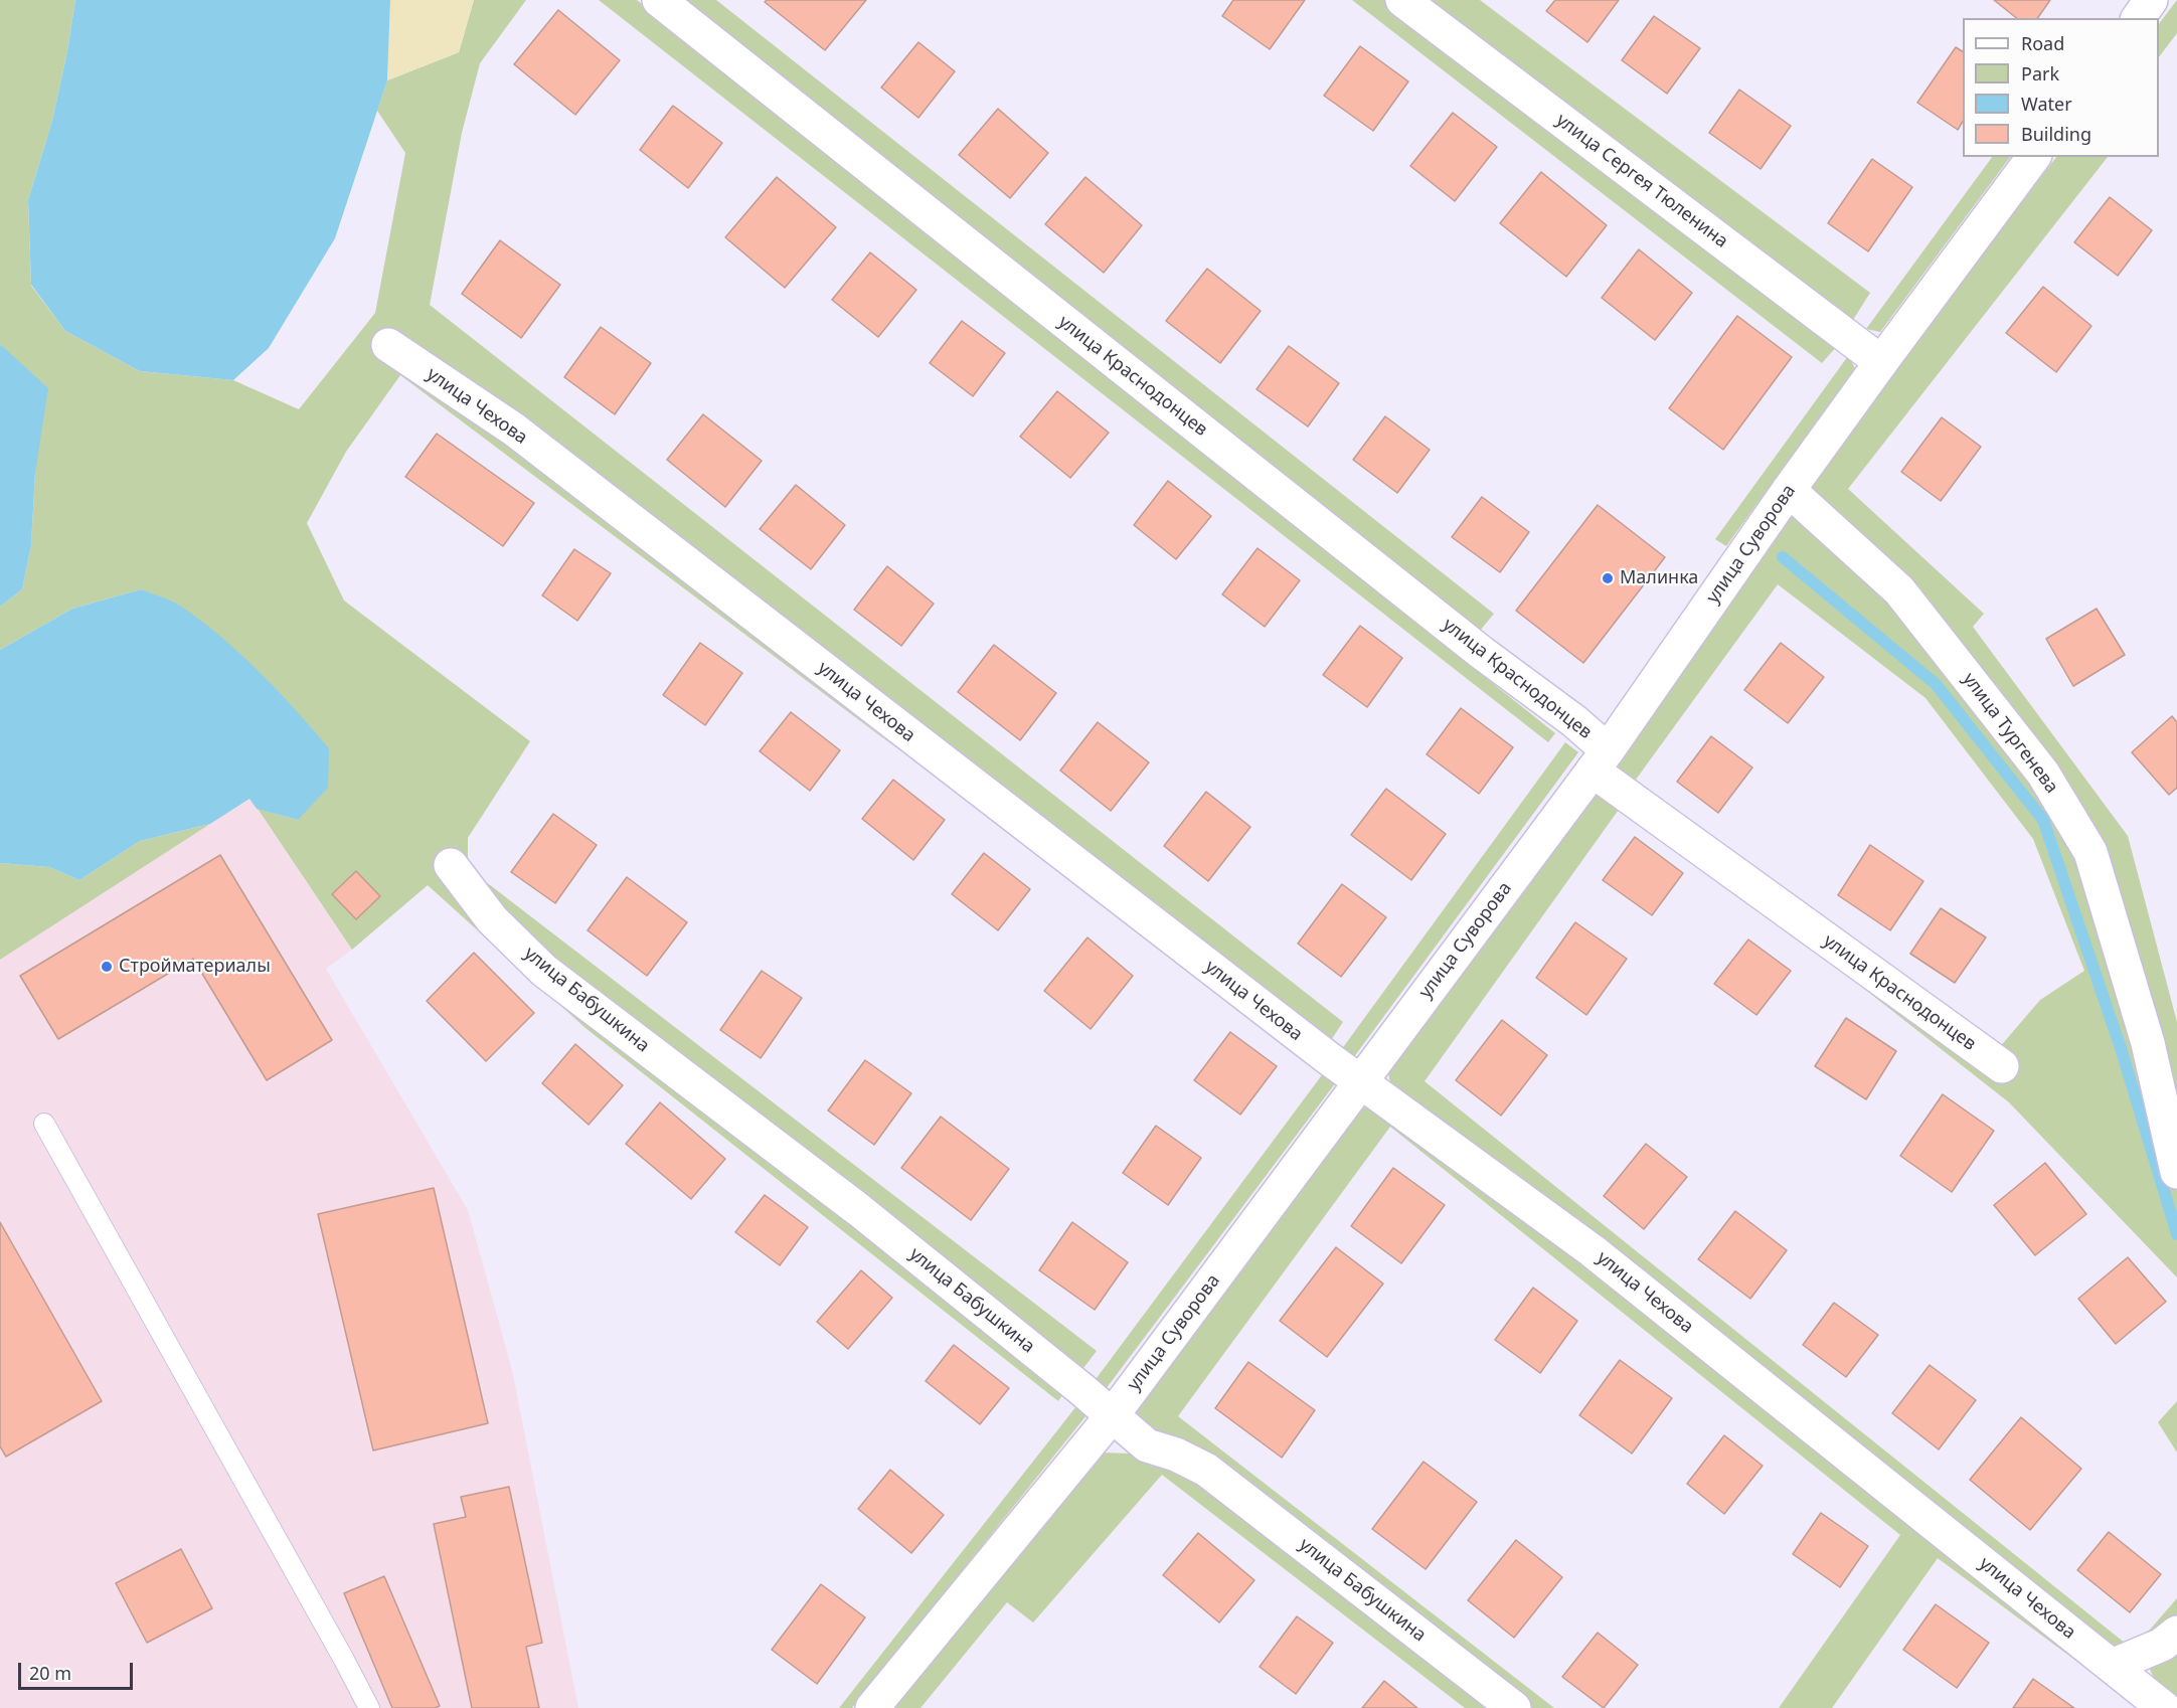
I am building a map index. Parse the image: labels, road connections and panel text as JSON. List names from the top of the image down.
{
  "streets": {
    "street": [
      "улица Сергея Тюленина",
      "улица Краснодонцев",
      "улица Чехова",
      "улица Суворова",
      "улица Тургенева",
      "улица Бабушкина"
    ]
  },
  "crossings": [
    ["улица Сергея Тюленина", "улица Суворова"],
    ["улица Краснодонцев", "улица Суворова"],
    ["улица Чехова", "улица Суворова"],
    ["улица Суворова", "улица Тургенева"],
    ["улица Суворова", "улица Бабушкина"]
  ],
  "places": ["Малинка", "Стройматериалы"],
  "legend": [
    "Road",
    "Park",
    "Water",
    "Building"
  ],
  "scale_bar": "20 m"
}
